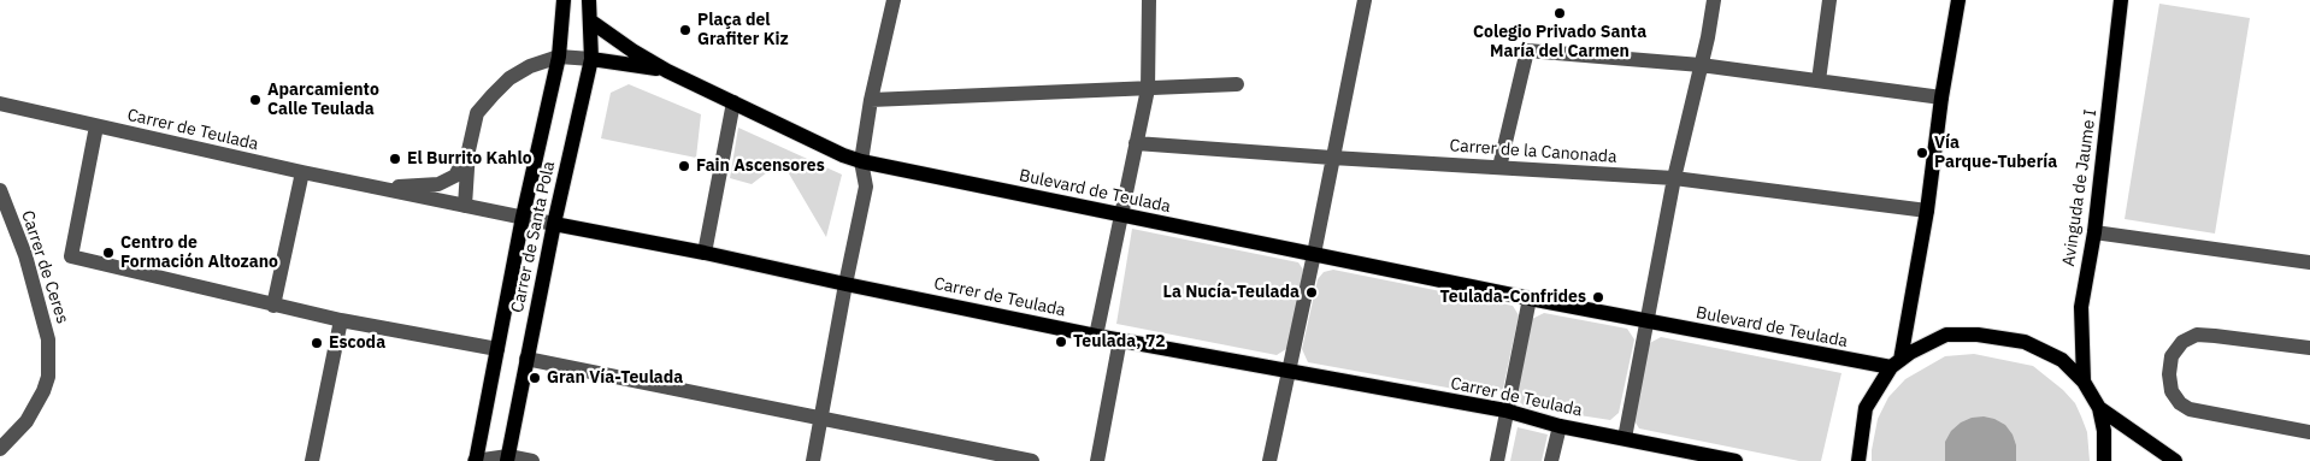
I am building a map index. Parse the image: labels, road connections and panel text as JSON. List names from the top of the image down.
{
  "streets": {
    "main road": [
      "Carrer de Teulada",
      "Avinguda de Jaume I",
      "Bulevard de Teulada",
      "Carrer de Santa Pola"
    ],
    "street": ["Carrer de la Canonada", "Carrer de Ceres"]
  },
  "crossings": [
    ["Carrer de Teulada", "Bulevard de Teulada"],
    ["Carrer de Teulada", "Carrer de Santa Pola"],
    ["Bulevard de Teulada", "Carrer de Santa Pola"]
  ],
  "places": [
    "Colegio Privado Santa María del Carmen",
    "Plaça del Grafiter Kiz",
    "Aparcamiento Calle Teulada",
    "Vía Parque-Tubería",
    "El Burrito Kahlo",
    "Fain Ascensores",
    "Centro de Formación Altozano",
    "La Nucía-Teulada",
    "Teulada-Confrides",
    "Teulada, 72",
    "Escoda",
    "Gran Vía-Teulada"
  ]
}
